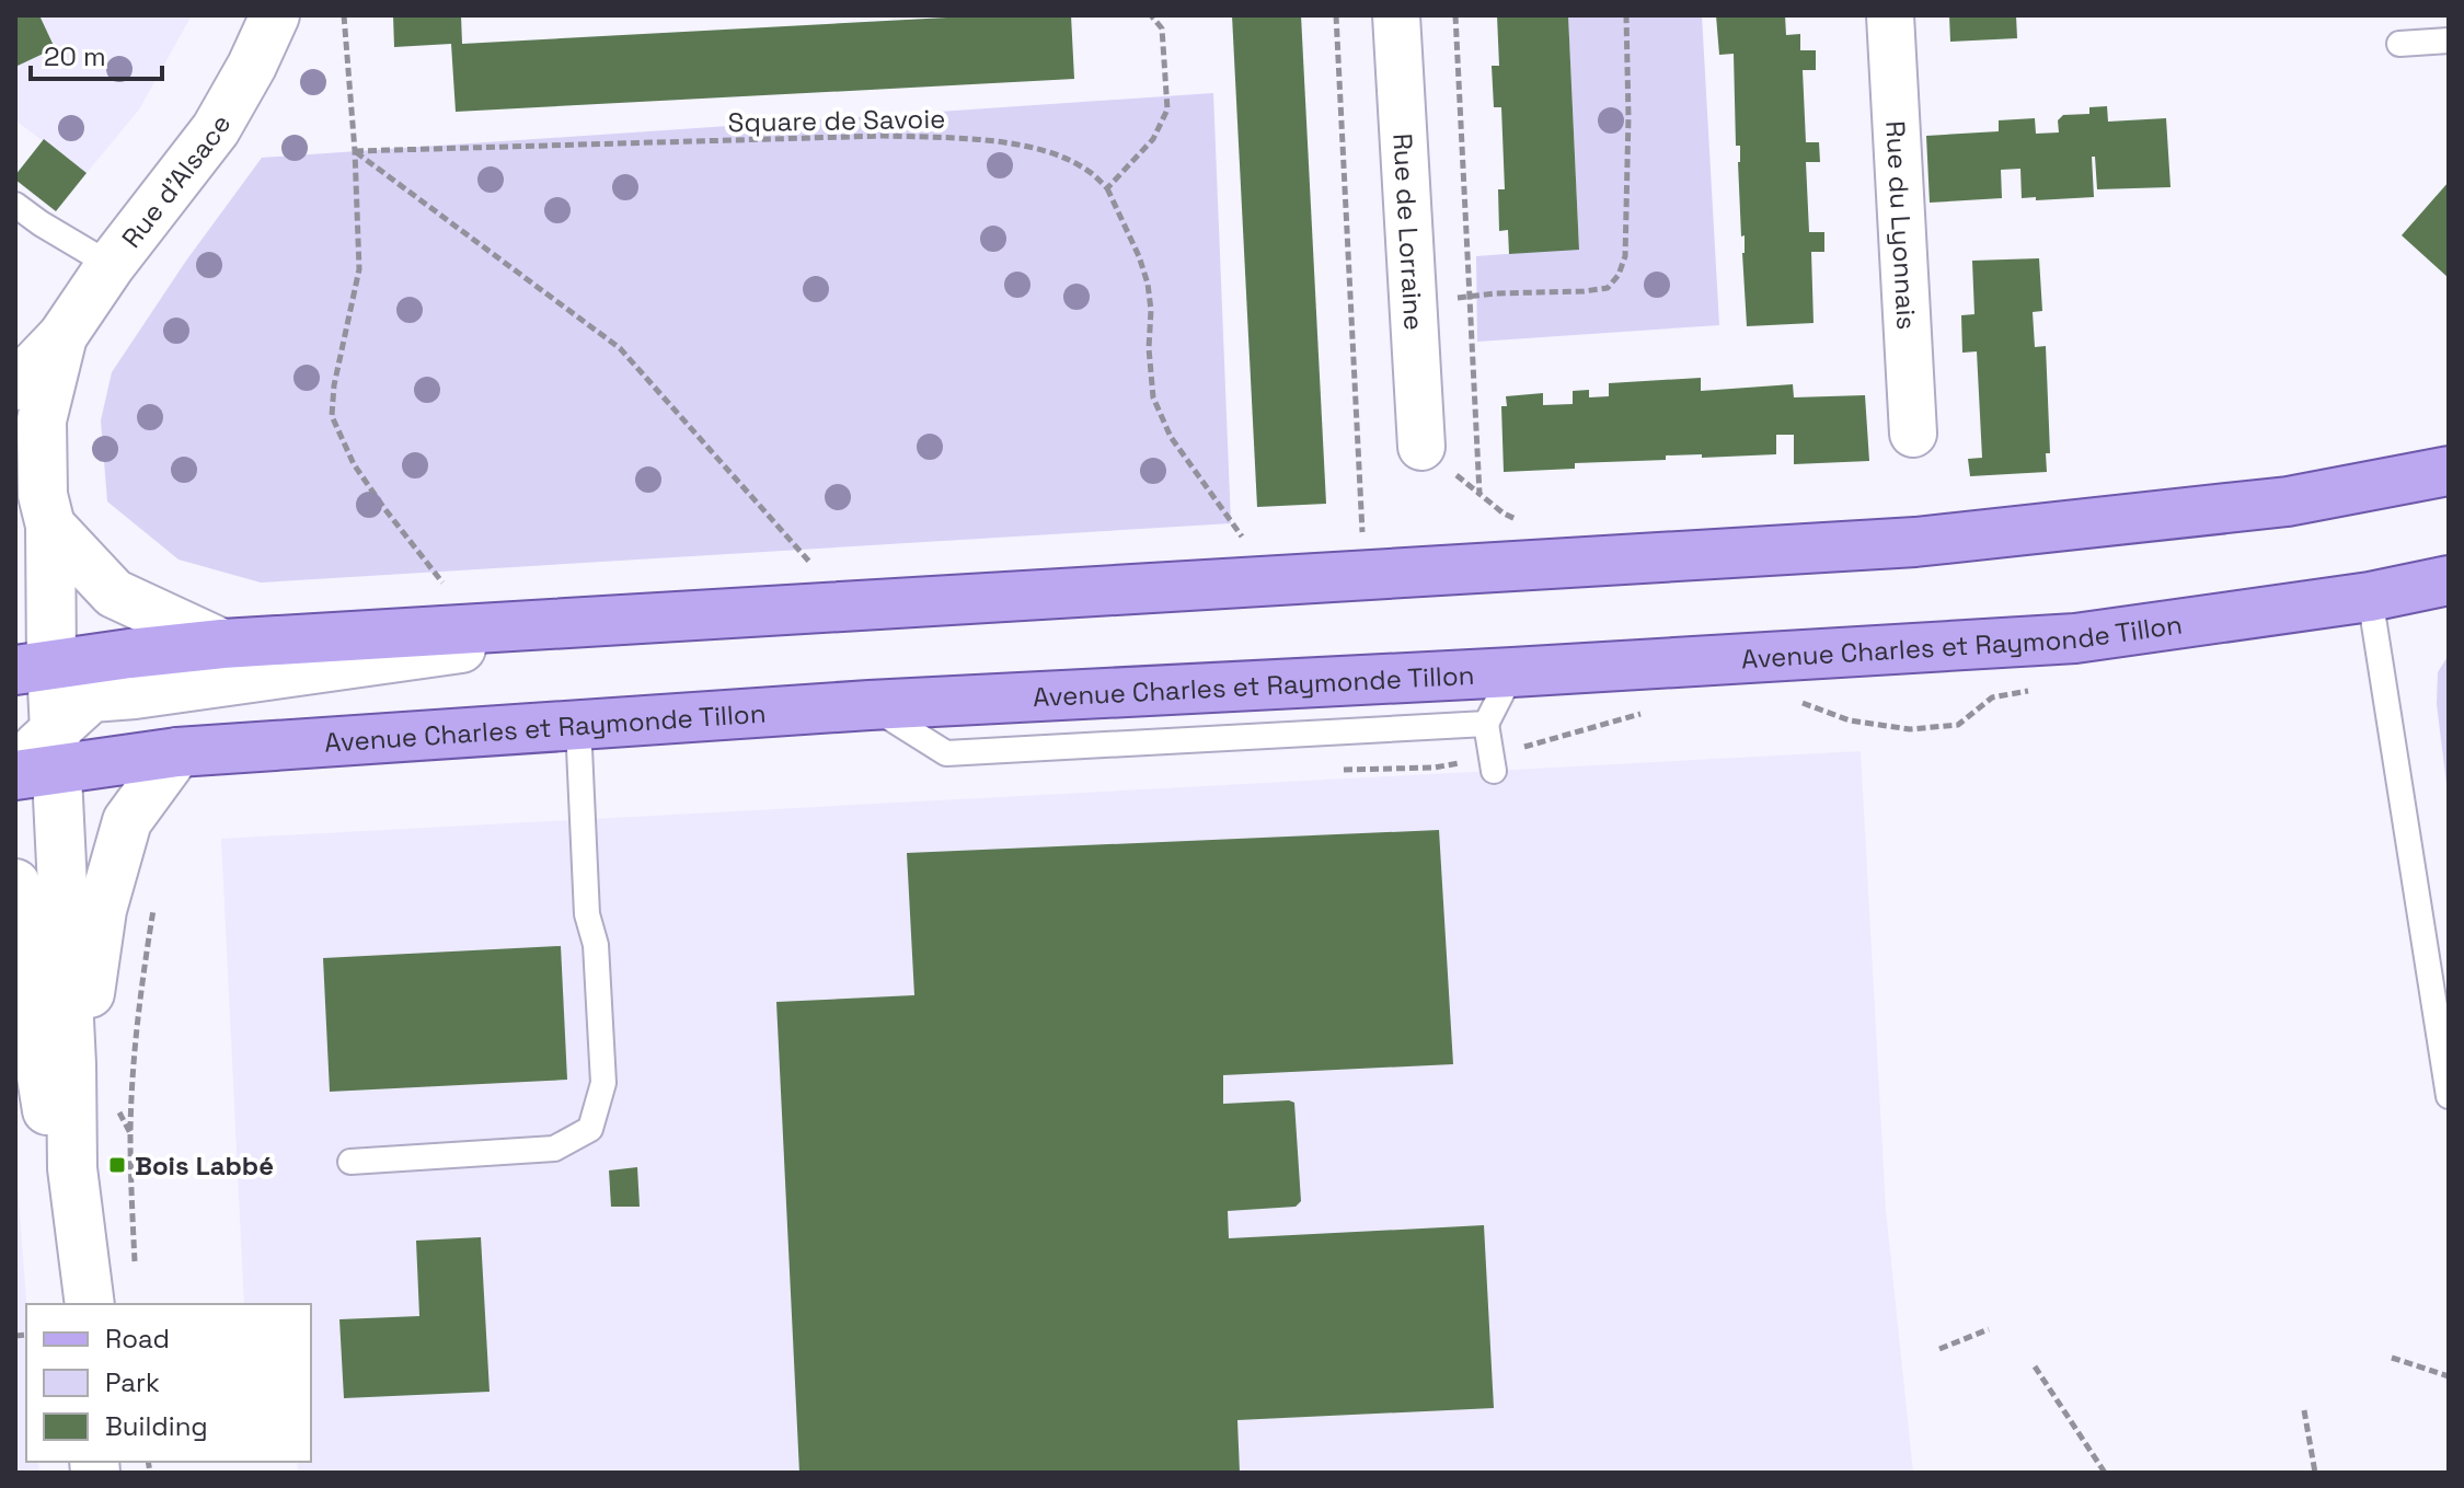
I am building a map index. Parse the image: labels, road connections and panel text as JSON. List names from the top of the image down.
{
  "streets": {
    "main road": ["Avenue Charles et Raymonde Tillon"],
    "street": ["Rue d'Alsace", "Rue du Lyonnais", "Rue de Lorraine"],
    "path": ["Square de Savoie"]
  },
  "places": {
    "transit": ["Bois Labbé"]
  },
  "legend": ["Road", "Park", "Building"],
  "scale_bar": "20 m"
}
